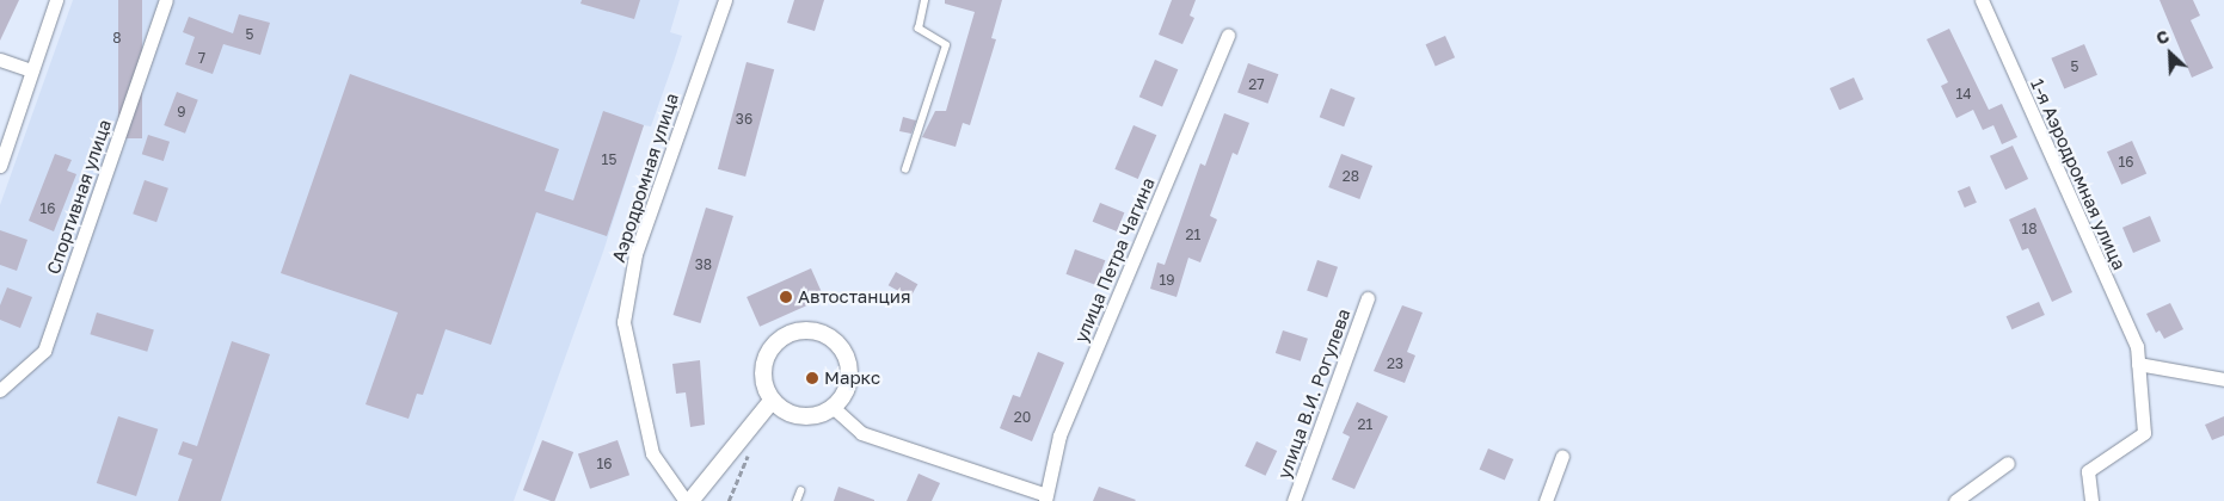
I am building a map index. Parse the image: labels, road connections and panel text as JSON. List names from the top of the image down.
{
  "streets": {
    "street": [
      "1-я Аэродромная улица",
      "Аэродромная улица",
      "Спортивная улица",
      "улица Петра Чагина",
      "улица В.И. Рогулева"
    ]
  },
  "places": ["Автостанция", "Маркс"],
  "house_numbers": [
    "5",
    "8",
    "7",
    "5",
    "27",
    "14",
    "9",
    "36",
    "15",
    "16",
    "28",
    "16",
    "18",
    "21",
    "38",
    "19",
    "23",
    "20",
    "21",
    "16"
  ],
  "north": "top left"
}
